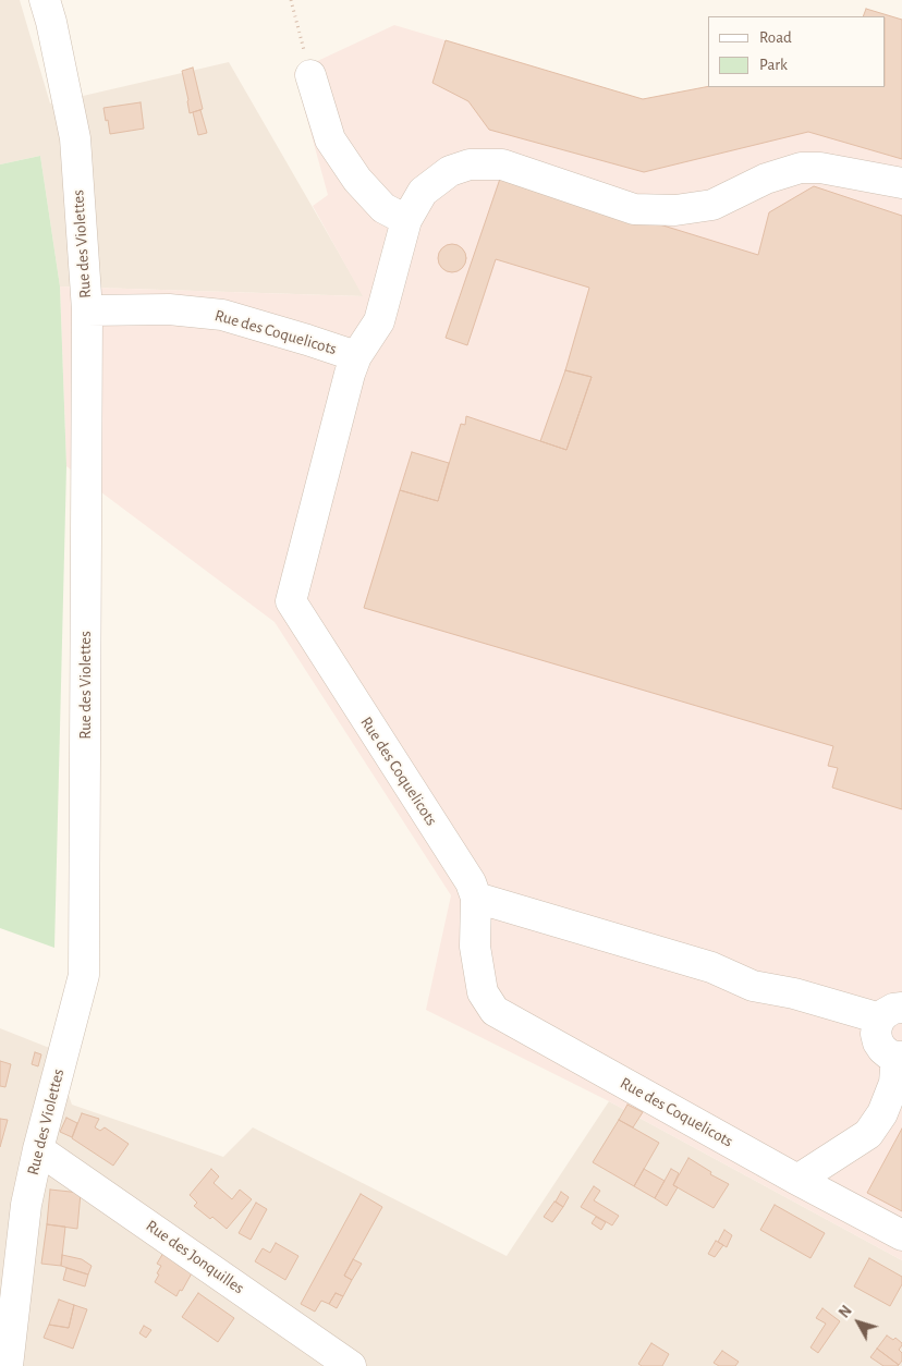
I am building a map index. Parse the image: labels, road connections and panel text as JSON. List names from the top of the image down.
{
  "streets": {
    "street": ["Rue des Violettes", "Rue des Coquelicots", "Rue des Jonquilles"]
  },
  "crossings": [
    ["Rue des Violettes", "Rue des Coquelicots"],
    ["Rue des Violettes", "Rue des Jonquilles"]
  ],
  "legend": ["Road", "Park"],
  "north": "top left"
}
